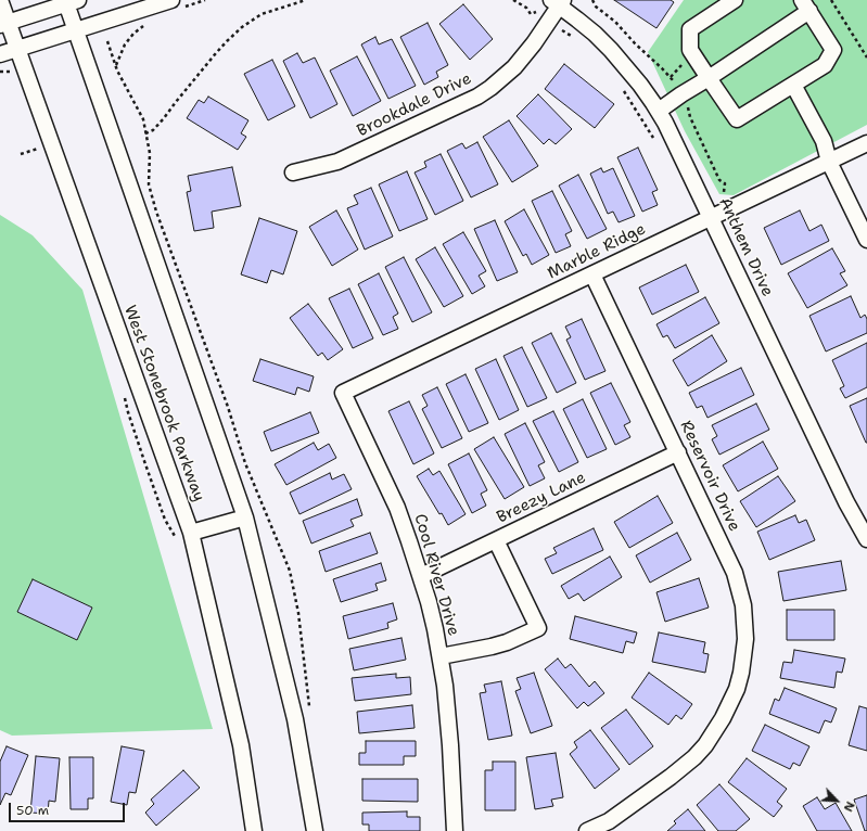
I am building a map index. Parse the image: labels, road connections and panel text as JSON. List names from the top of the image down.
{
  "streets": {
    "street": [
      "Brookdale Drive",
      "Anthem Drive",
      "Marble Ridge",
      "West Stonebrook Parkway",
      "Reservoir Drive",
      "Breezy Lane",
      "Cool River Drive"
    ]
  },
  "crossings": [
    ["Brookdale Drive", "Anthem Drive"],
    ["Anthem Drive", "Marble Ridge"],
    ["Marble Ridge", "Reservoir Drive"],
    ["Marble Ridge", "Cool River Drive"],
    ["Reservoir Drive", "Breezy Lane"],
    ["Breezy Lane", "Cool River Drive"]
  ],
  "scale_bar": "50 m",
  "north": "bottom right"
}
